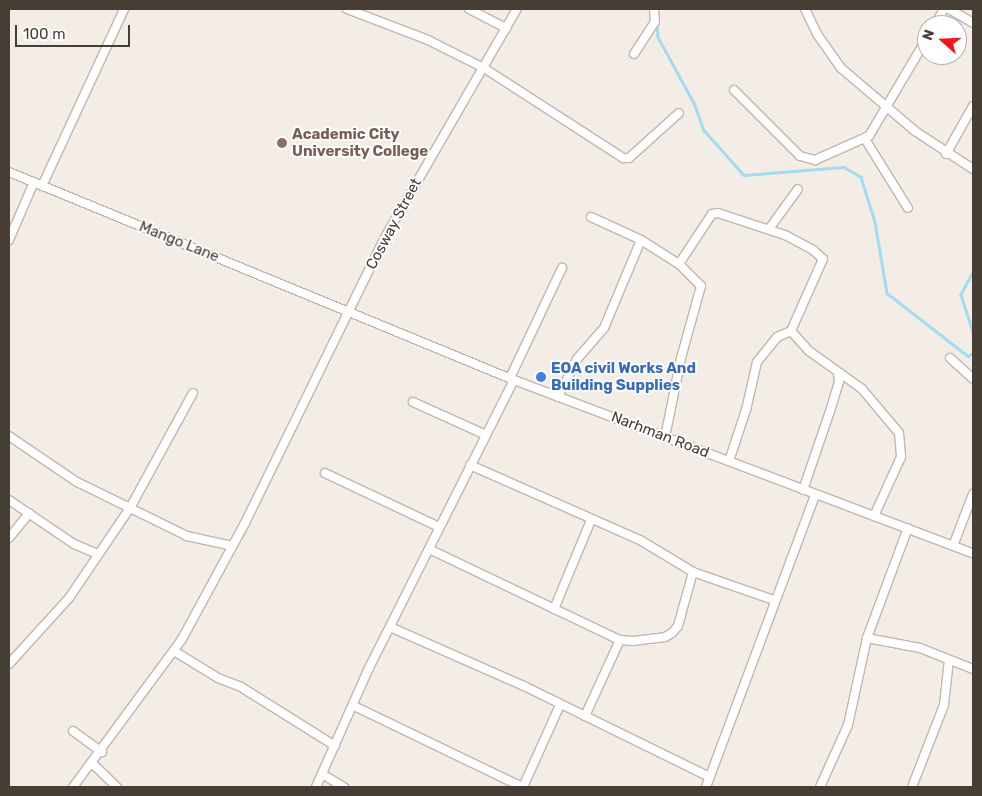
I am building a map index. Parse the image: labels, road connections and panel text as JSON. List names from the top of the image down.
{
  "streets": {
    "street": ["Cosway Street", "Mango Lane", "Narhman Road"]
  },
  "crossings": [
    ["Cosway Street", "Mango Lane"],
    ["Cosway Street", "Narhman Road"],
    ["Mango Lane", "Narhman Road"]
  ],
  "places": ["Academic City University College", "EOA civil Works And Building Supplies"],
  "scale_bar": "100 m",
  "north": "left"
}
